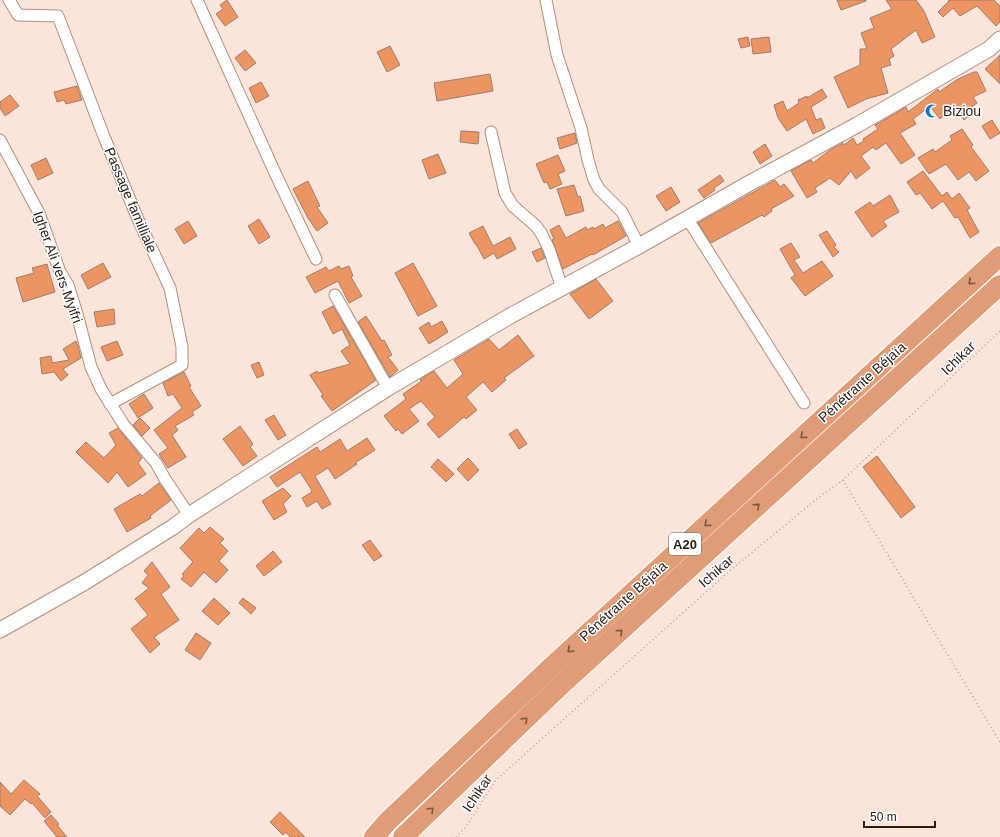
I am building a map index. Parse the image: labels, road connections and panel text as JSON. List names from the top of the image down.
{
  "streets": {
    "highway": ["Pénétrante Béjaïa", "A20"],
    "street": ["Passage familliale", "Igher Ali vers Myifri"],
    "path": ["Ichikar"]
  },
  "crossings": [
    ["Passage familliale", "Igher Ali vers Myifri"]
  ],
  "places": {
    "mosque": ["Biziou"]
  },
  "scale_bar": "50 m"
}
